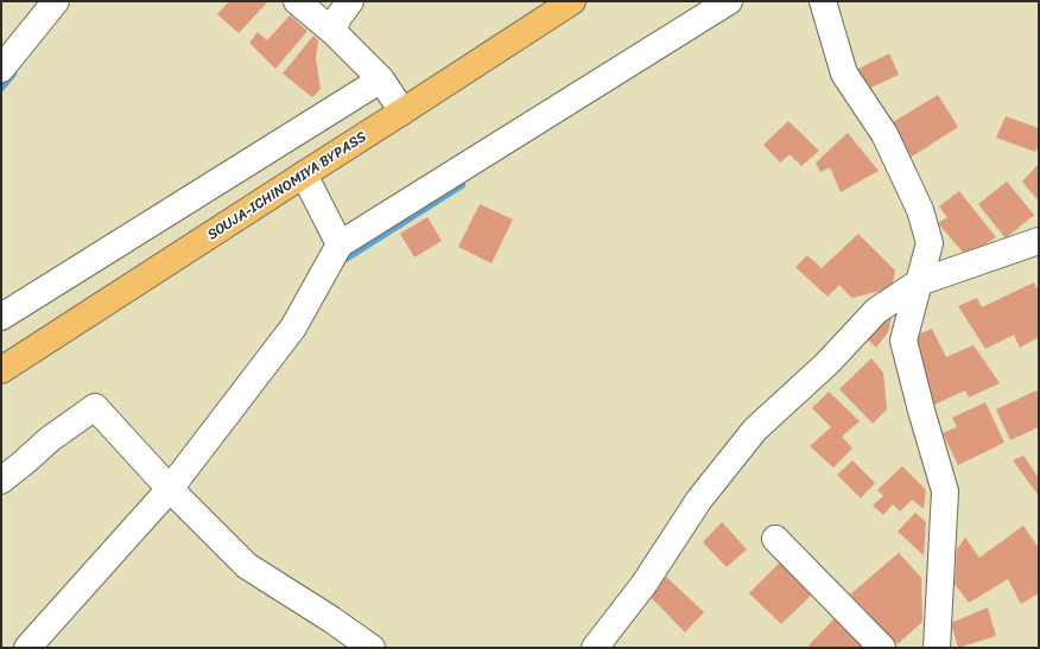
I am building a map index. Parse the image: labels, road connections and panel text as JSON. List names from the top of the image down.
{
  "streets": {
    "highway": ["SOUJA-ICHINOMIYA BYPASS"]
  }
}
